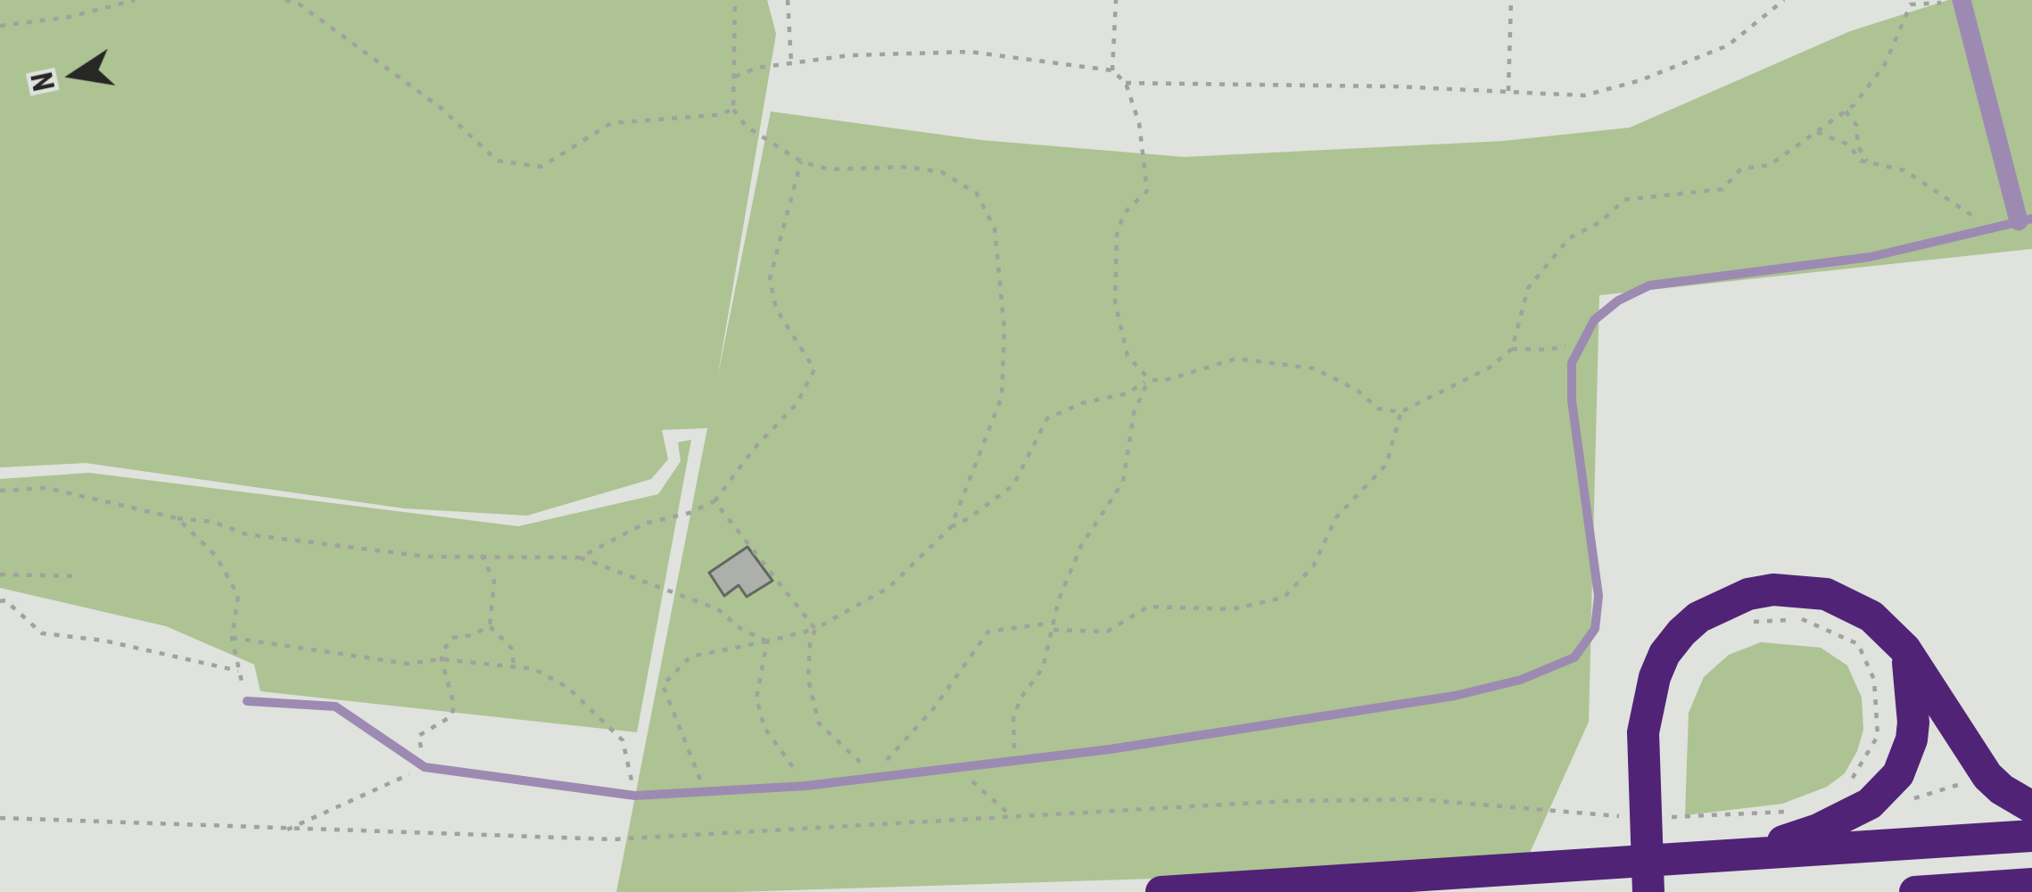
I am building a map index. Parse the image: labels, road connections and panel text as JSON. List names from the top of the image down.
{
  "north": "left"
}
